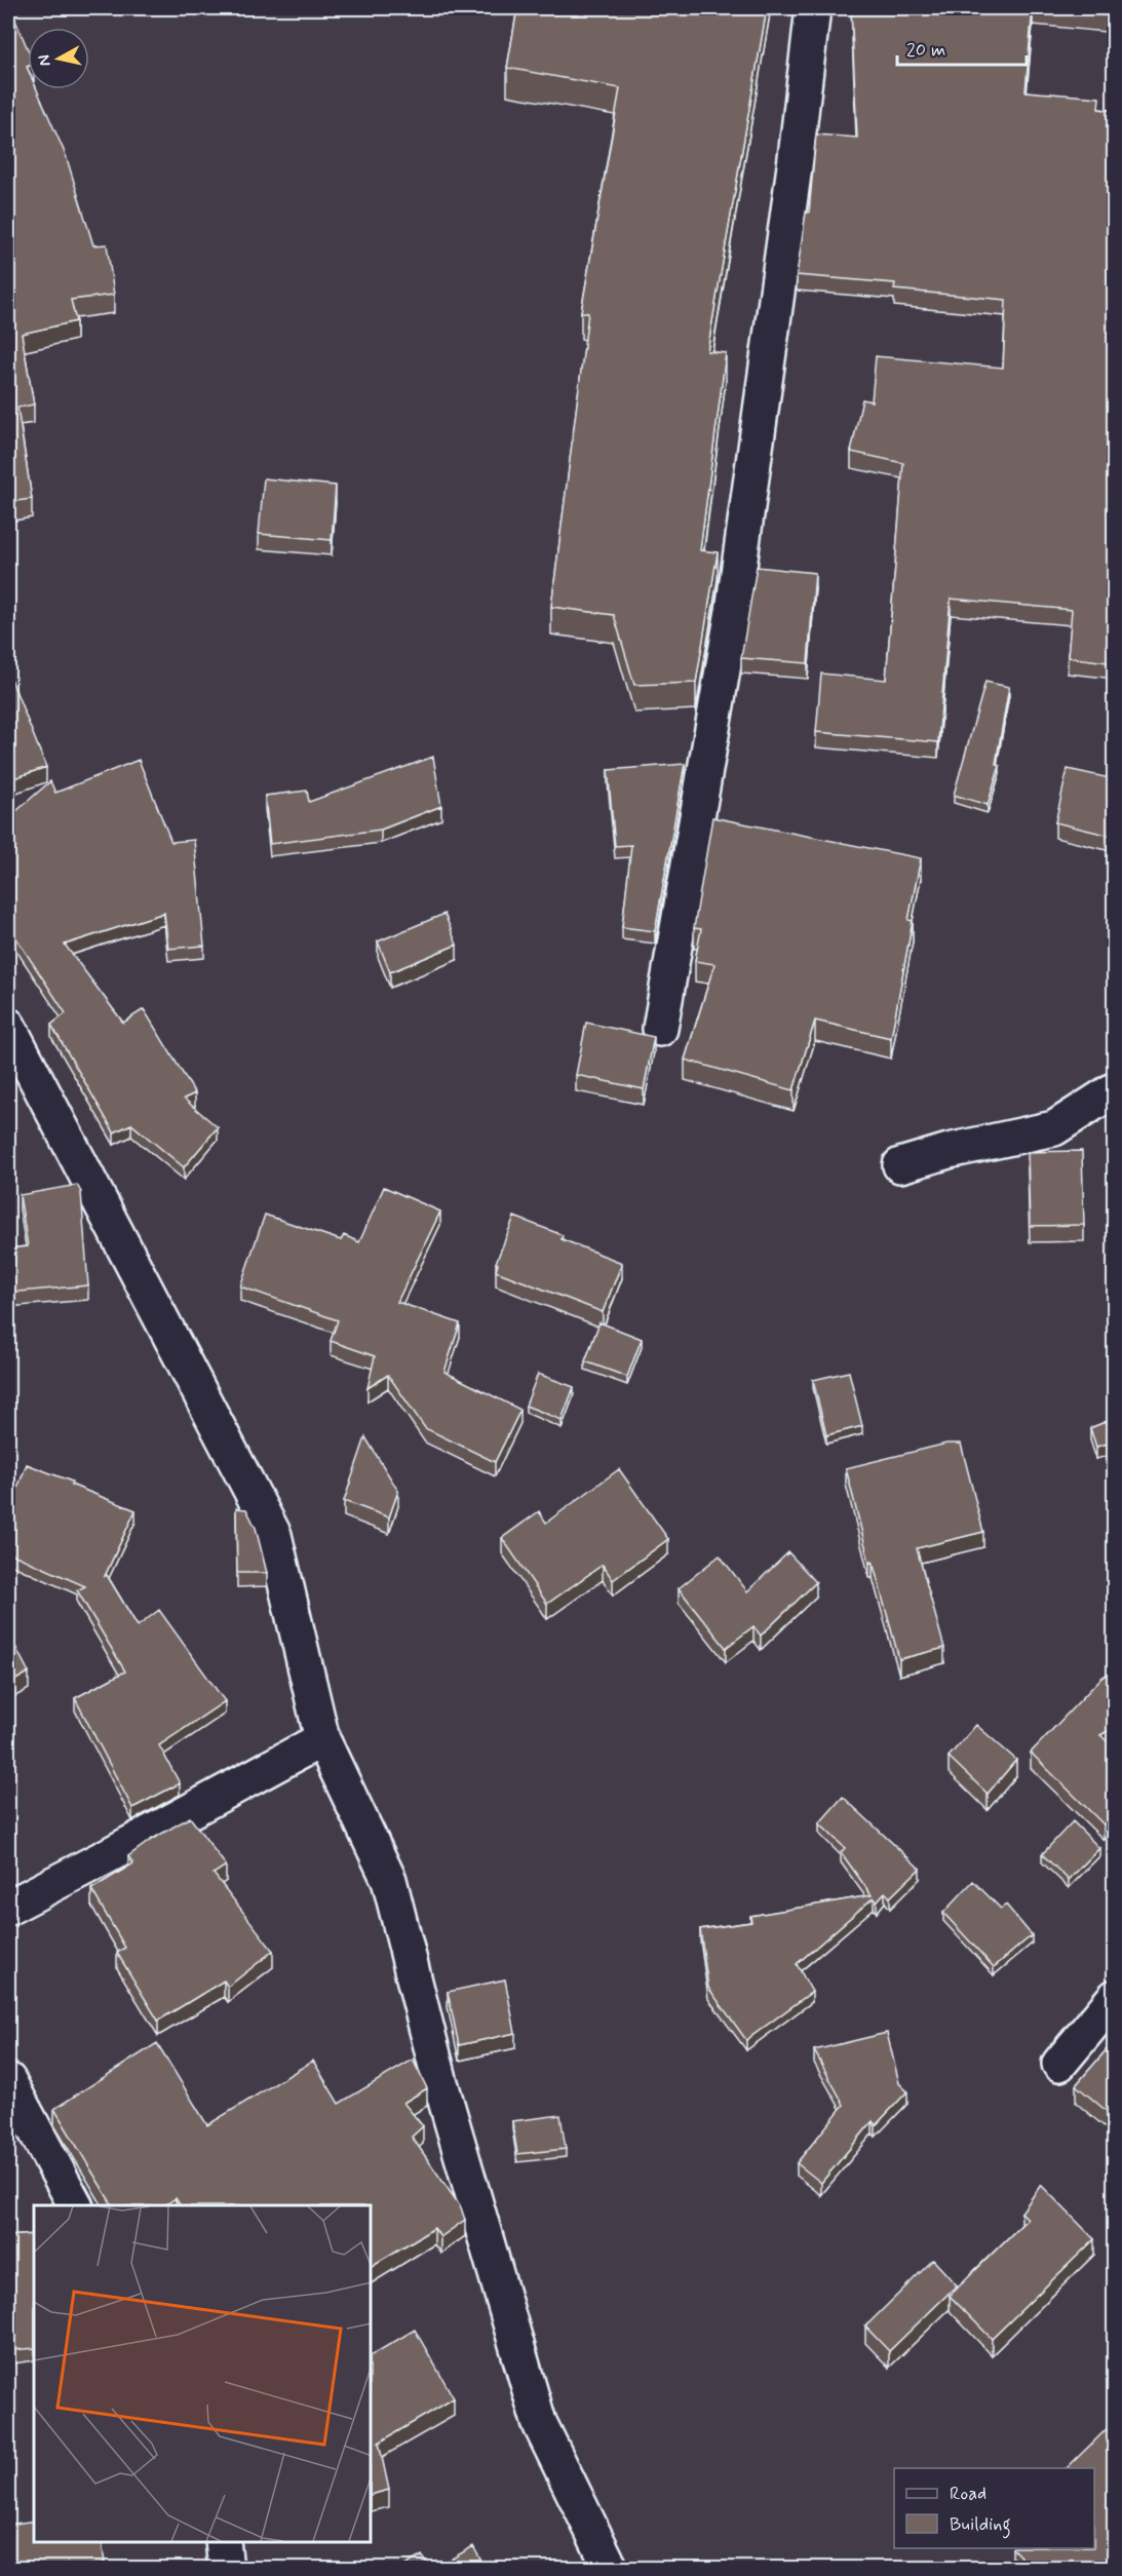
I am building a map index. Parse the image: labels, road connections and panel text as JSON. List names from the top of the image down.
{
  "legend": ["Road", "Building"],
  "scale_bar": "20 m",
  "north": "left"
}
